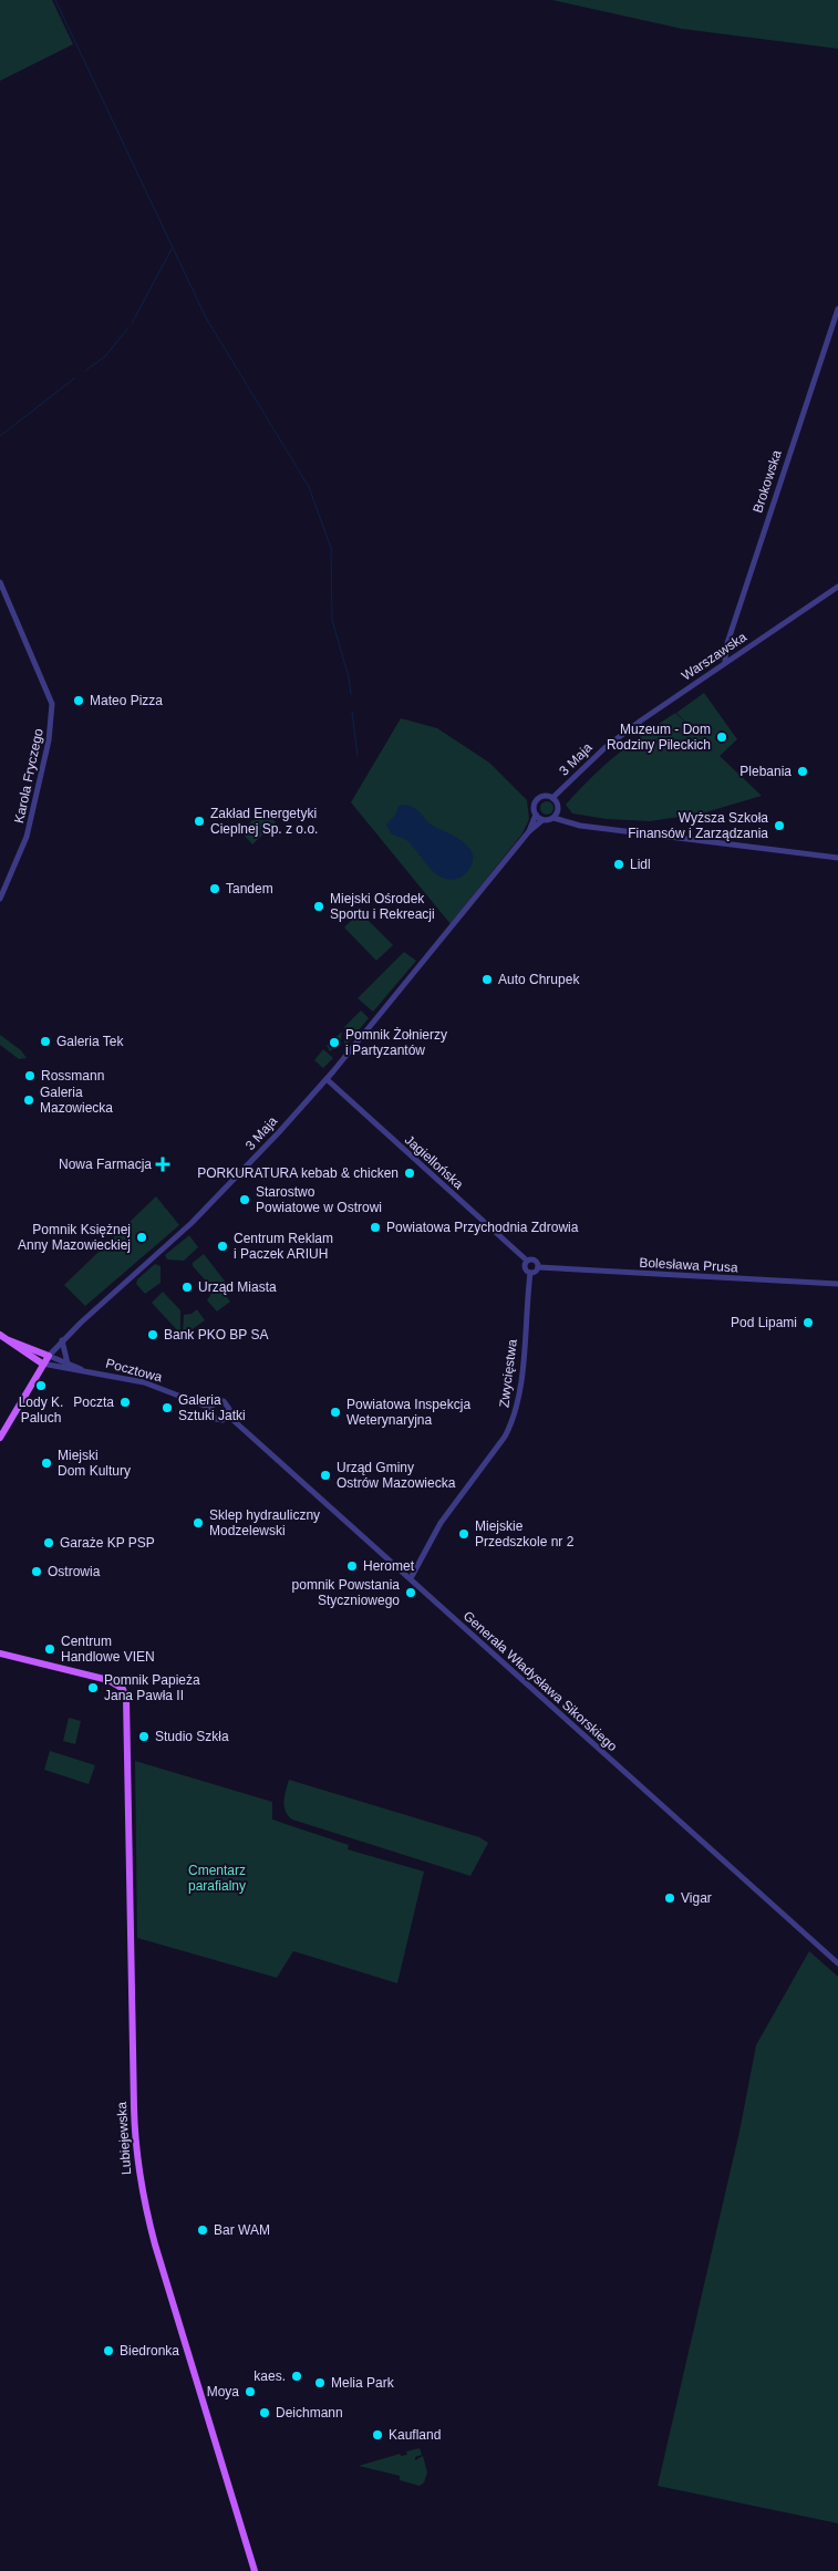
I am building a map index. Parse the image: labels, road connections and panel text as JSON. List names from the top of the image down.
{
  "streets": {
    "main road": ["3 Maja", "Lubiejewska"],
    "street": [
      "Brokowska",
      "Warszawska",
      "Karola Fryczego",
      "Jagiellońska",
      "Bolesława Prusa",
      "Pocztowa",
      "Zwycięstwa",
      "Generała Władysława Sikorskiego"
    ]
  },
  "crossings": [
    ["Brokowska", "Warszawska"],
    ["Warszawska", "3 Maja"],
    ["3 Maja", "Jagiellońska"],
    ["3 Maja", "Pocztowa"],
    ["Jagiellońska", "Bolesława Prusa"],
    ["Jagiellońska", "Zwycięstwa"],
    ["Bolesława Prusa", "Zwycięstwa"],
    ["Pocztowa", "Generała Władysława Sikorskiego"],
    ["Zwycięstwa", "Generała Władysława Sikorskiego"]
  ],
  "parks": ["Cmentarz parafialny"],
  "places": {
    "other": [
      "Mateo Pizza",
      "Muzeum - Dom Rodziny Pileckich",
      "Plebania",
      "Zakład Energetyki Cieplnej Sp. z o.o.",
      "Wyższa Szkoła Finansów i Zarządzania",
      "Lidl",
      "Tandem",
      "Miejski Ośrodek Sportu i Rekreacji",
      "Auto Chrupek",
      "Galeria Tek",
      "Pomnik Żołnierzy i Partyzantów",
      "Rossmann",
      "Galeria Mazowiecka",
      "PORKURATURA kebab & chicken",
      "Starostwo Powiatowe w Ostrowi",
      "Powiatowa Przychodnia Zdrowia",
      "Pomnik Księżnej Anny Mazowieckiej",
      "Centrum Reklam i Paczek ARIUH",
      "Urząd Miasta",
      "Pod Lipami",
      "Bank PKO BP SA",
      "Lody K. Paluch",
      "Poczta",
      "Galeria Sztuki Jatki",
      "Powiatowa Inspekcja Weterynaryjna",
      "Miejski Dom Kultury",
      "Urząd Gminy Ostrów Mazowiecka",
      "Sklep hydrauliczny Modzelewski",
      "Miejskie Przedszkole nr 2",
      "Garaże KP PSP",
      "Heromet",
      "Ostrowia",
      "pomnik Powstania Styczniowego",
      "Centrum Handlowe VIEN",
      "Pomnik Papieża Jana Pawła II",
      "Studio Szkła",
      "Vigar",
      "Bar WAM",
      "Biedronka",
      "kaes.",
      "Melia Park",
      "Moya",
      "Deichmann",
      "Kaufland"
    ],
    "health": ["Nowa Farmacja"]
  }
}
